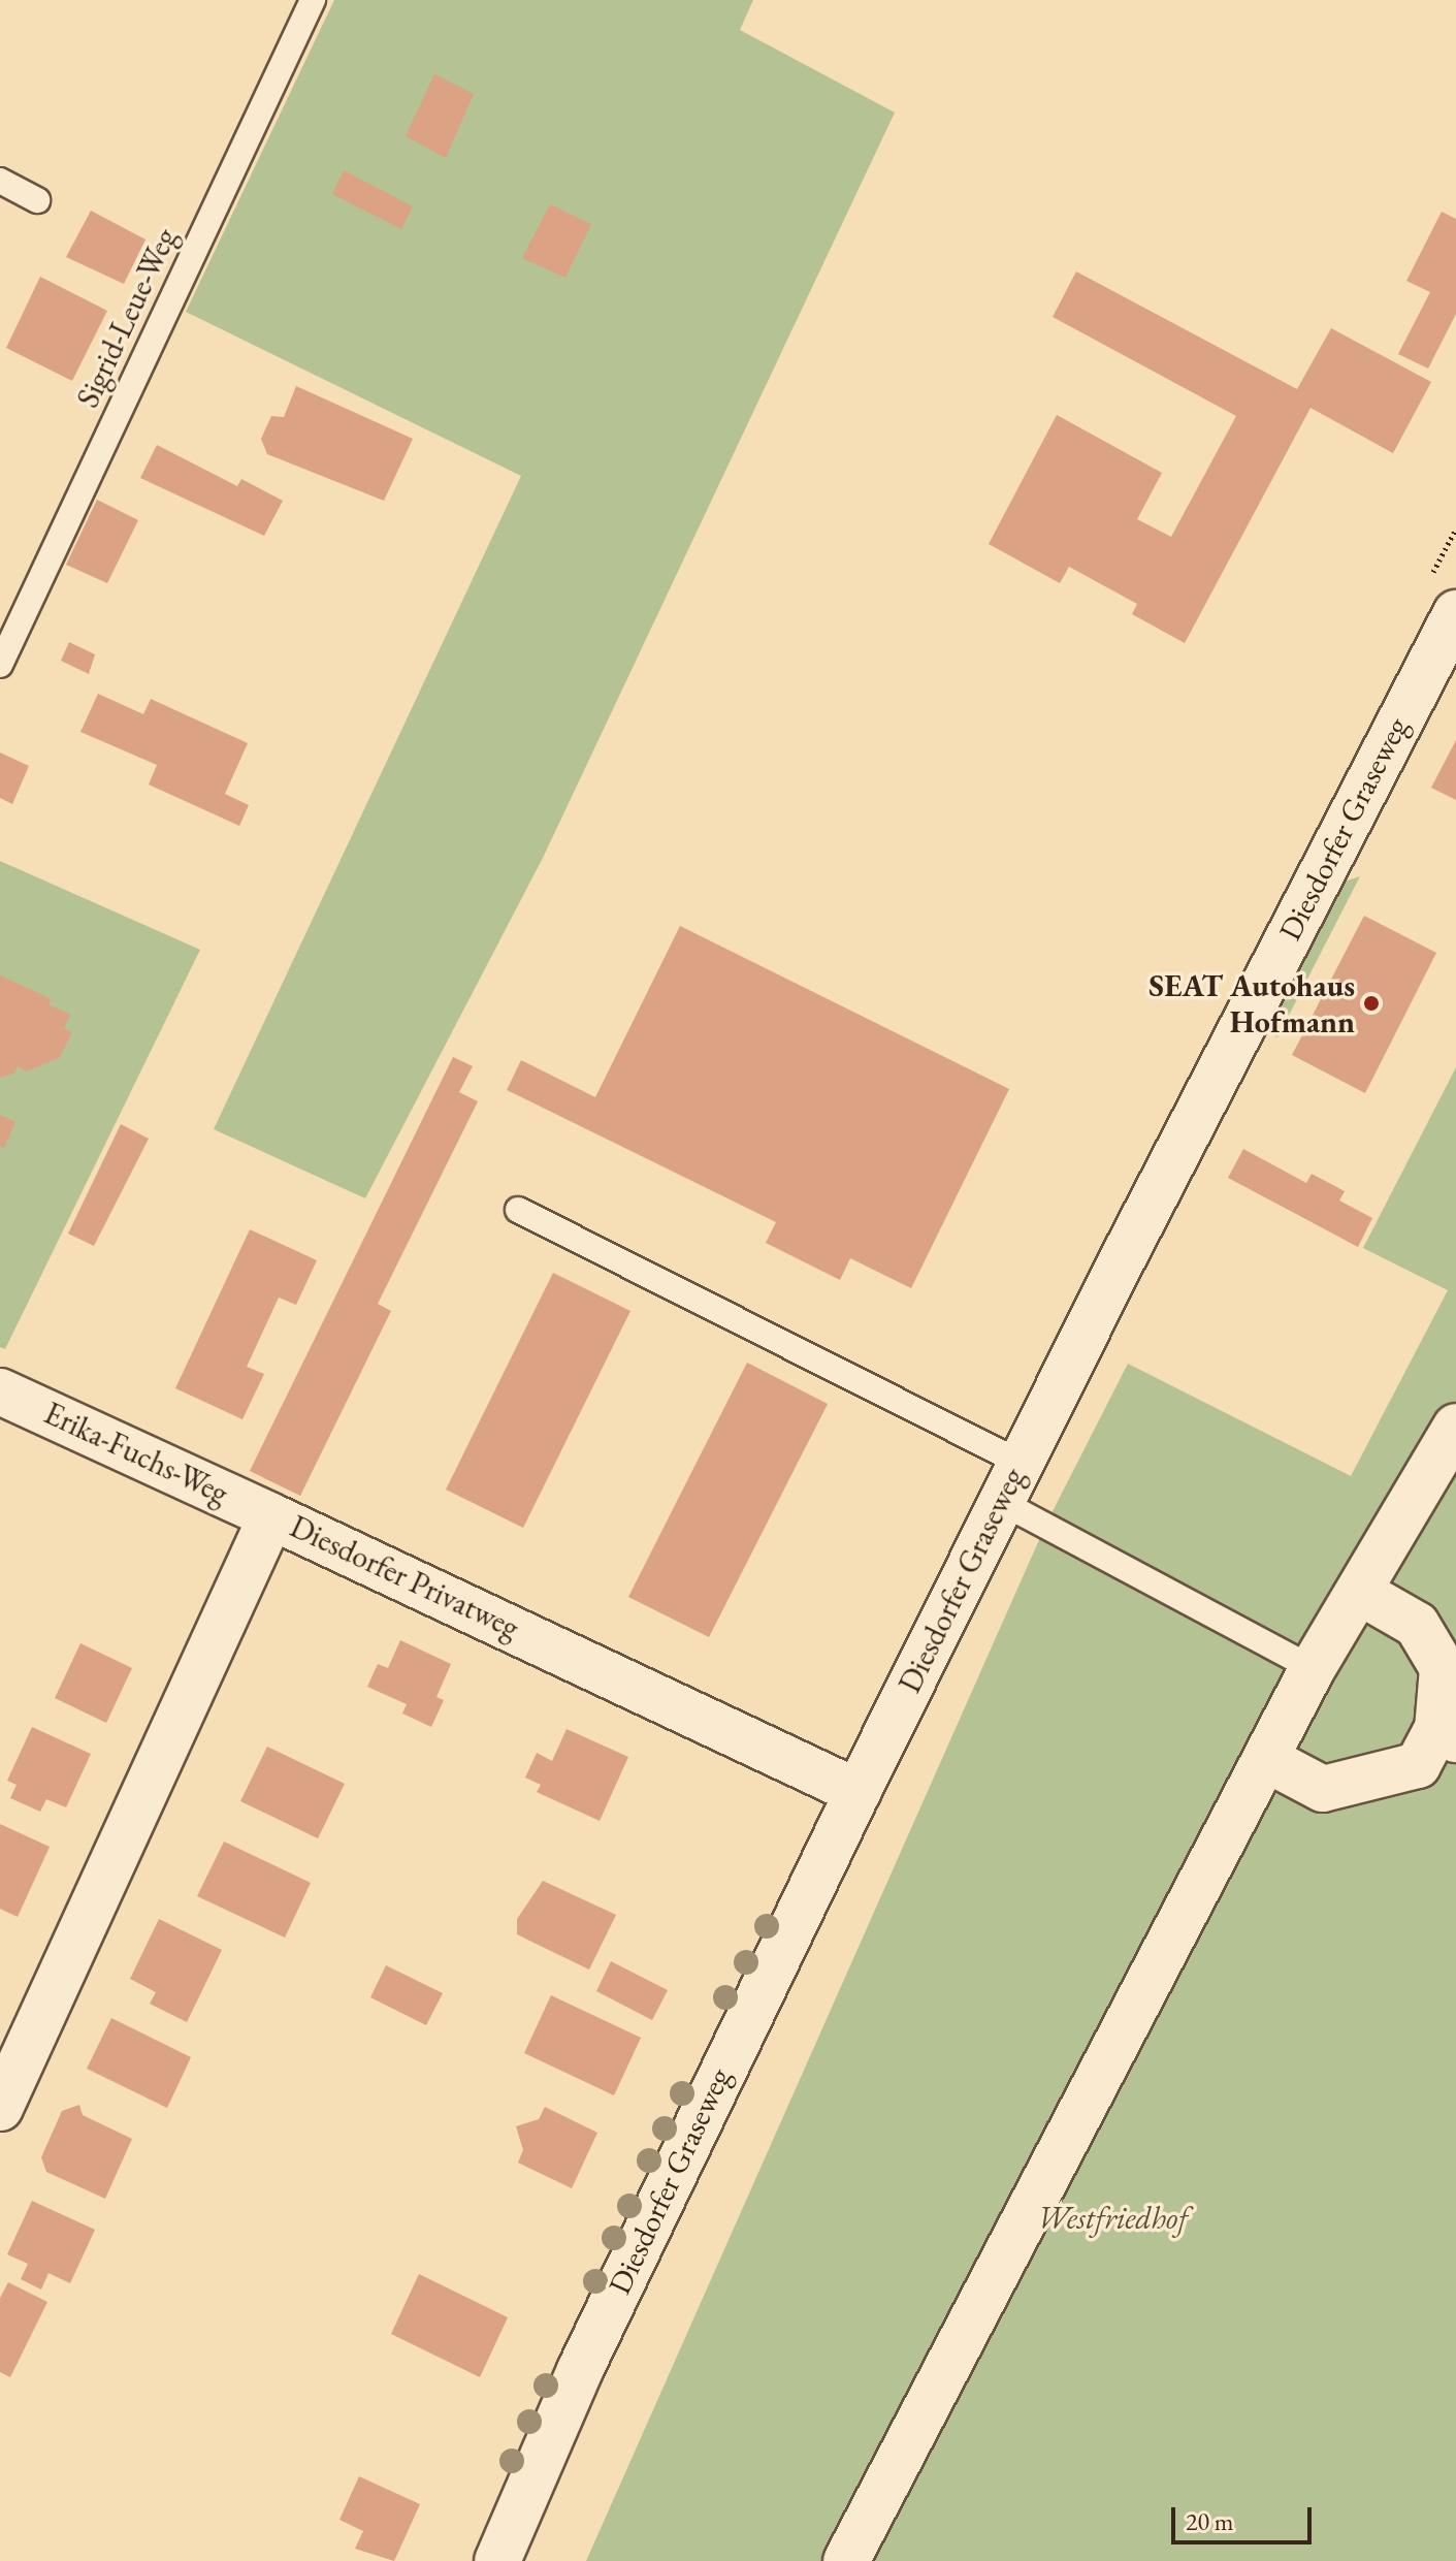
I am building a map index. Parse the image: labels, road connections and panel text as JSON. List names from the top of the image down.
{
  "streets": {
    "street": ["Diesdorfer Graseweg", "Erika-Fuchs-Weg", "Diesdorfer Privatweg"],
    "lane": ["Sigrid-Leue-Weg"]
  },
  "crossings": [
    ["Diesdorfer Graseweg", "Diesdorfer Privatweg"],
    ["Erika-Fuchs-Weg", "Diesdorfer Privatweg"]
  ],
  "parks": ["Westfriedhof"],
  "places": ["SEAT Autohaus Hofmann"],
  "scale_bar": "20 m"
}
